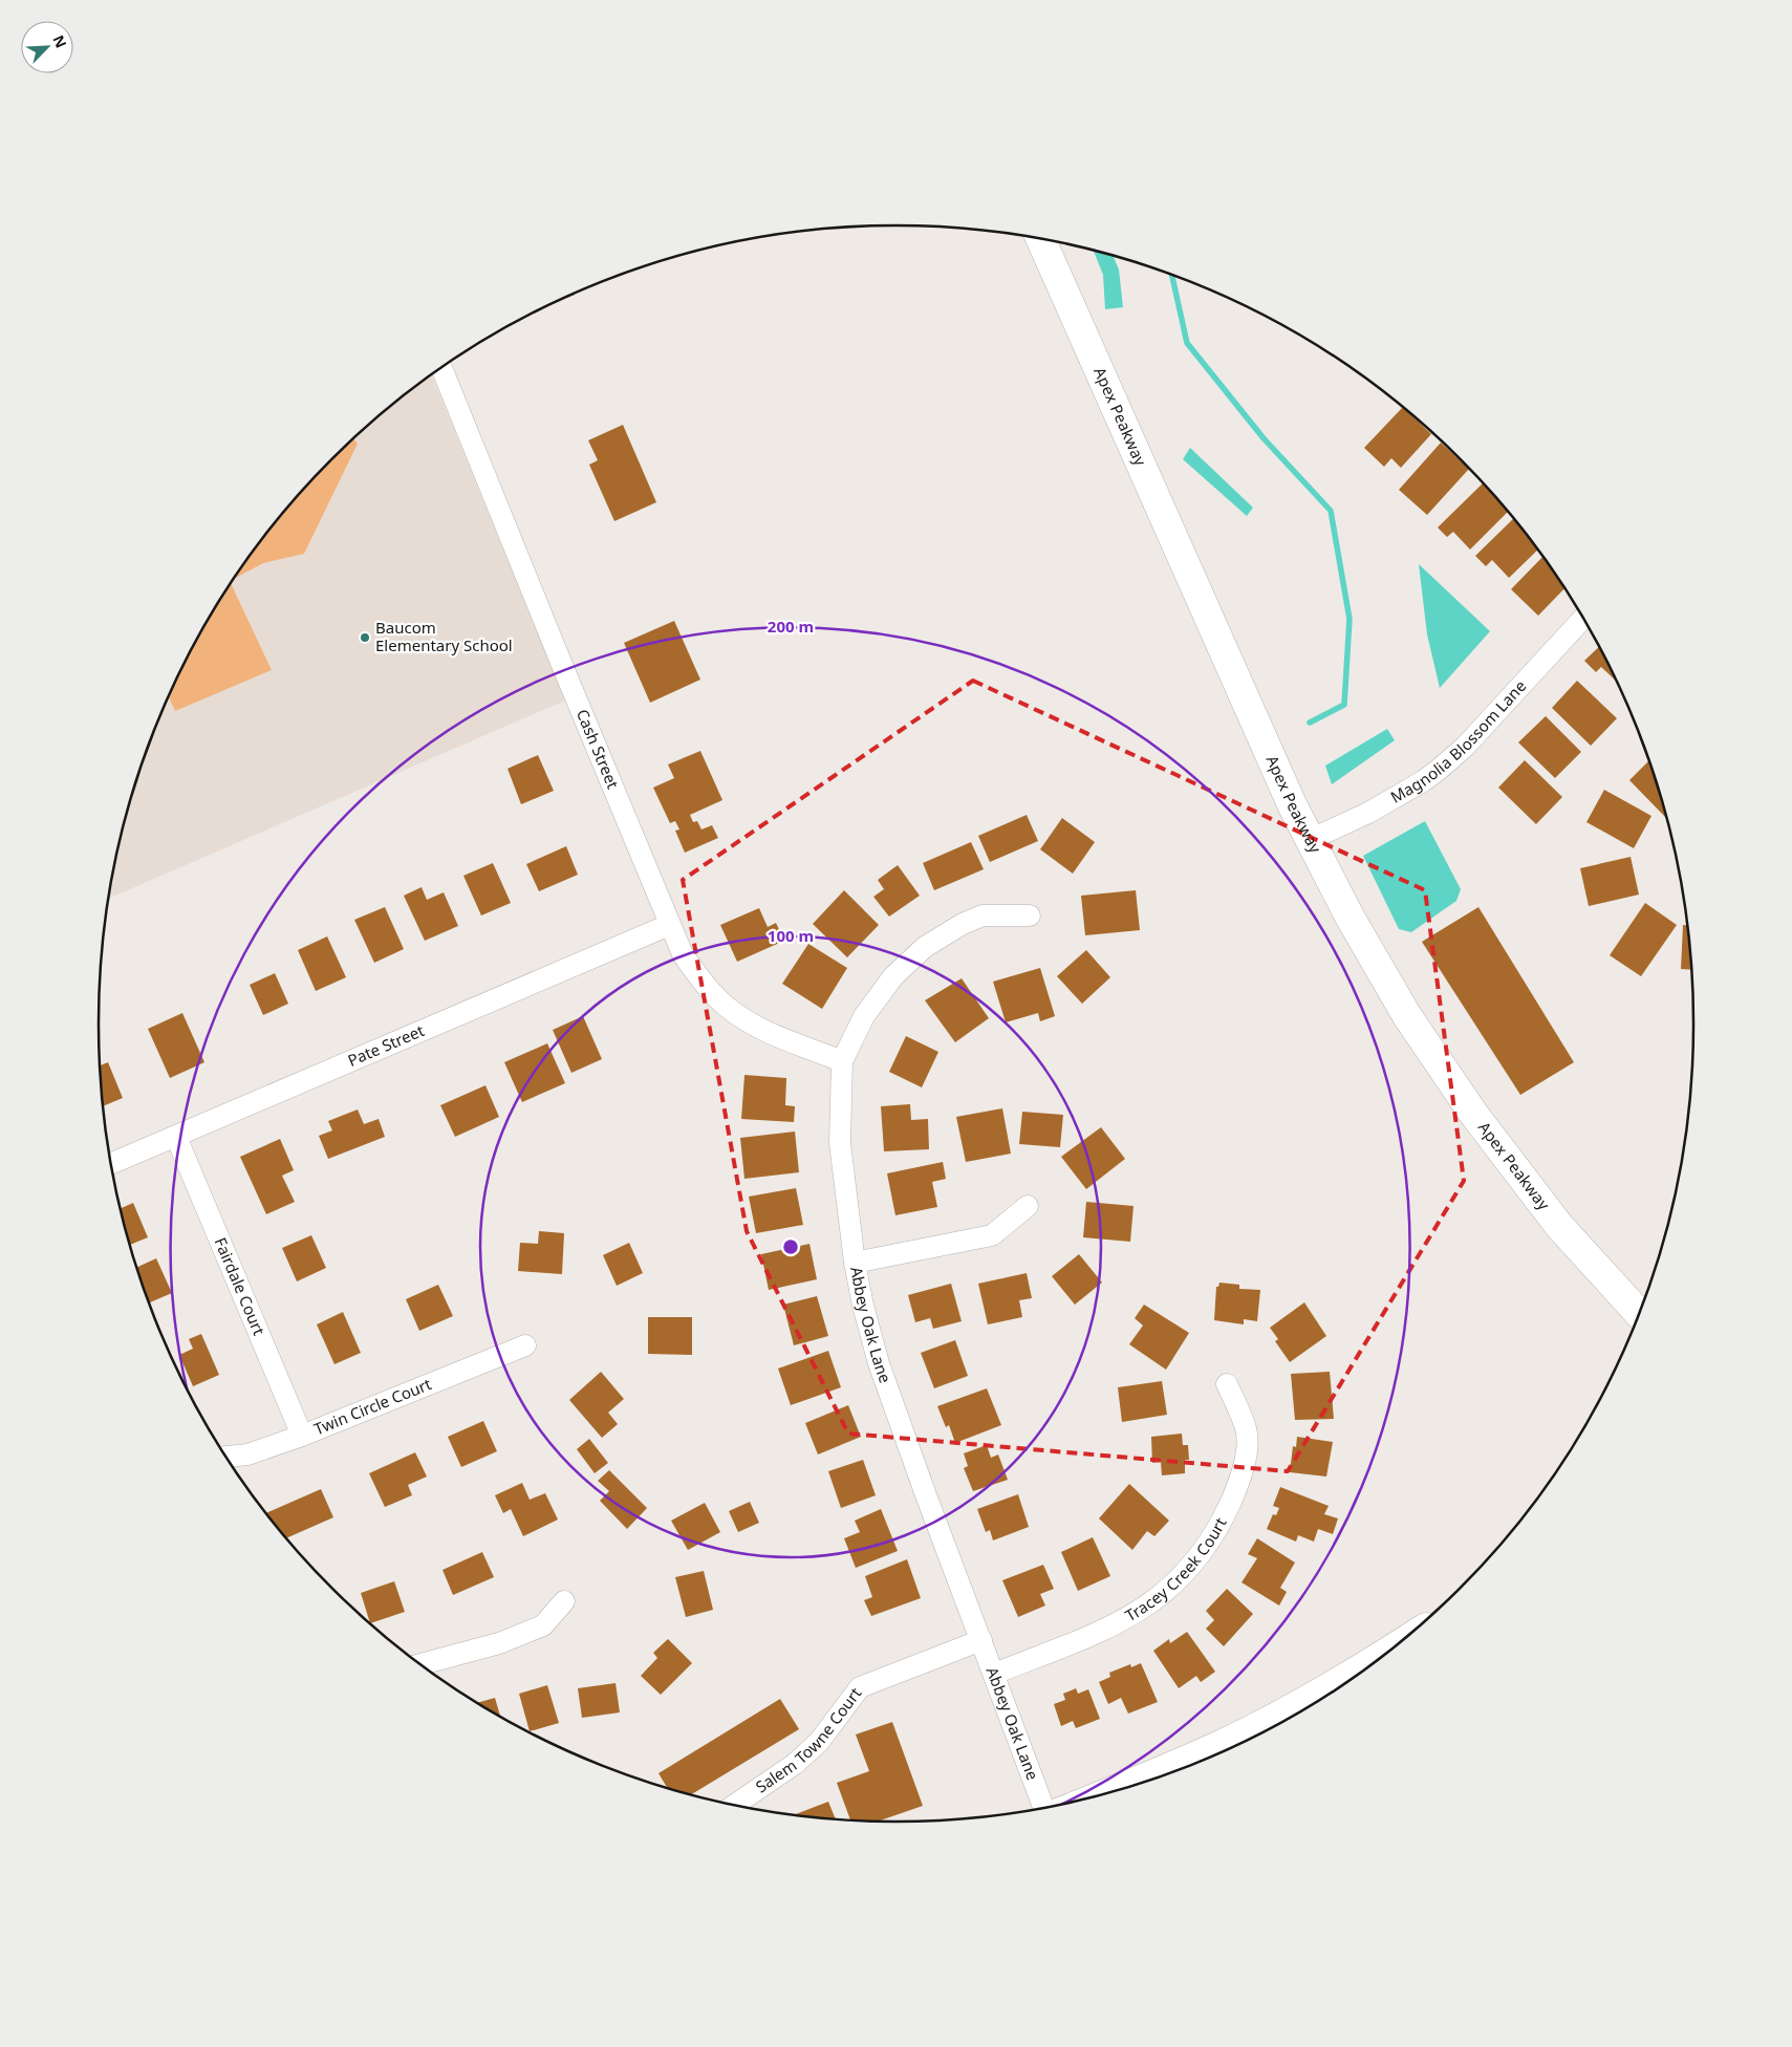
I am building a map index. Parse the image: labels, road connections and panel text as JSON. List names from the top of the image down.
{
  "streets": {
    "main road": ["Apex Peakway"],
    "street": [
      "Magnolia Blossom Lane",
      "Cash Street",
      "Pate Street",
      "Fairdale Court",
      "Abbey Oak Lane",
      "Twin Circle Court",
      "Tracey Creek Court",
      "Salem Towne Court"
    ]
  },
  "crossings": [
    ["Apex Peakway", "Magnolia Blossom Lane"],
    ["Cash Street", "Pate Street"],
    ["Cash Street", "Abbey Oak Lane"],
    ["Pate Street", "Fairdale Court"],
    ["Fairdale Court", "Twin Circle Court"],
    ["Abbey Oak Lane", "Tracey Creek Court"],
    ["Abbey Oak Lane", "Salem Towne Court"]
  ],
  "places": ["Baucom Elementary School"],
  "north": "top right",
  "rings": ["200 m", "100 m"]
}
